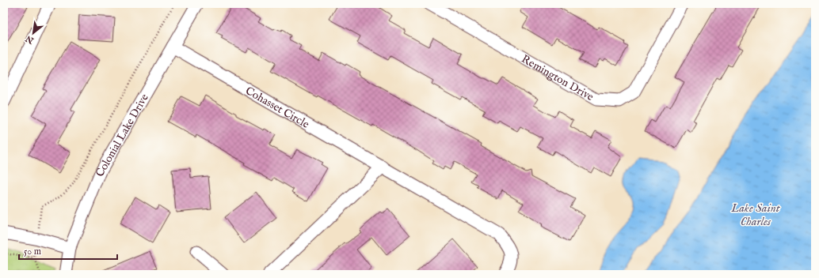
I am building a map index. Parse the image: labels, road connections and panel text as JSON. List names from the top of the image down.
{
  "streets": {
    "street": ["Remington Drive", "Cohasset Circle", "Colonial Lake Drive"]
  },
  "crossings": [
    ["Cohasset Circle", "Colonial Lake Drive"]
  ],
  "water": ["Lake Saint Charles"],
  "scale_bar": "50 m",
  "north": "bottom left"
}
